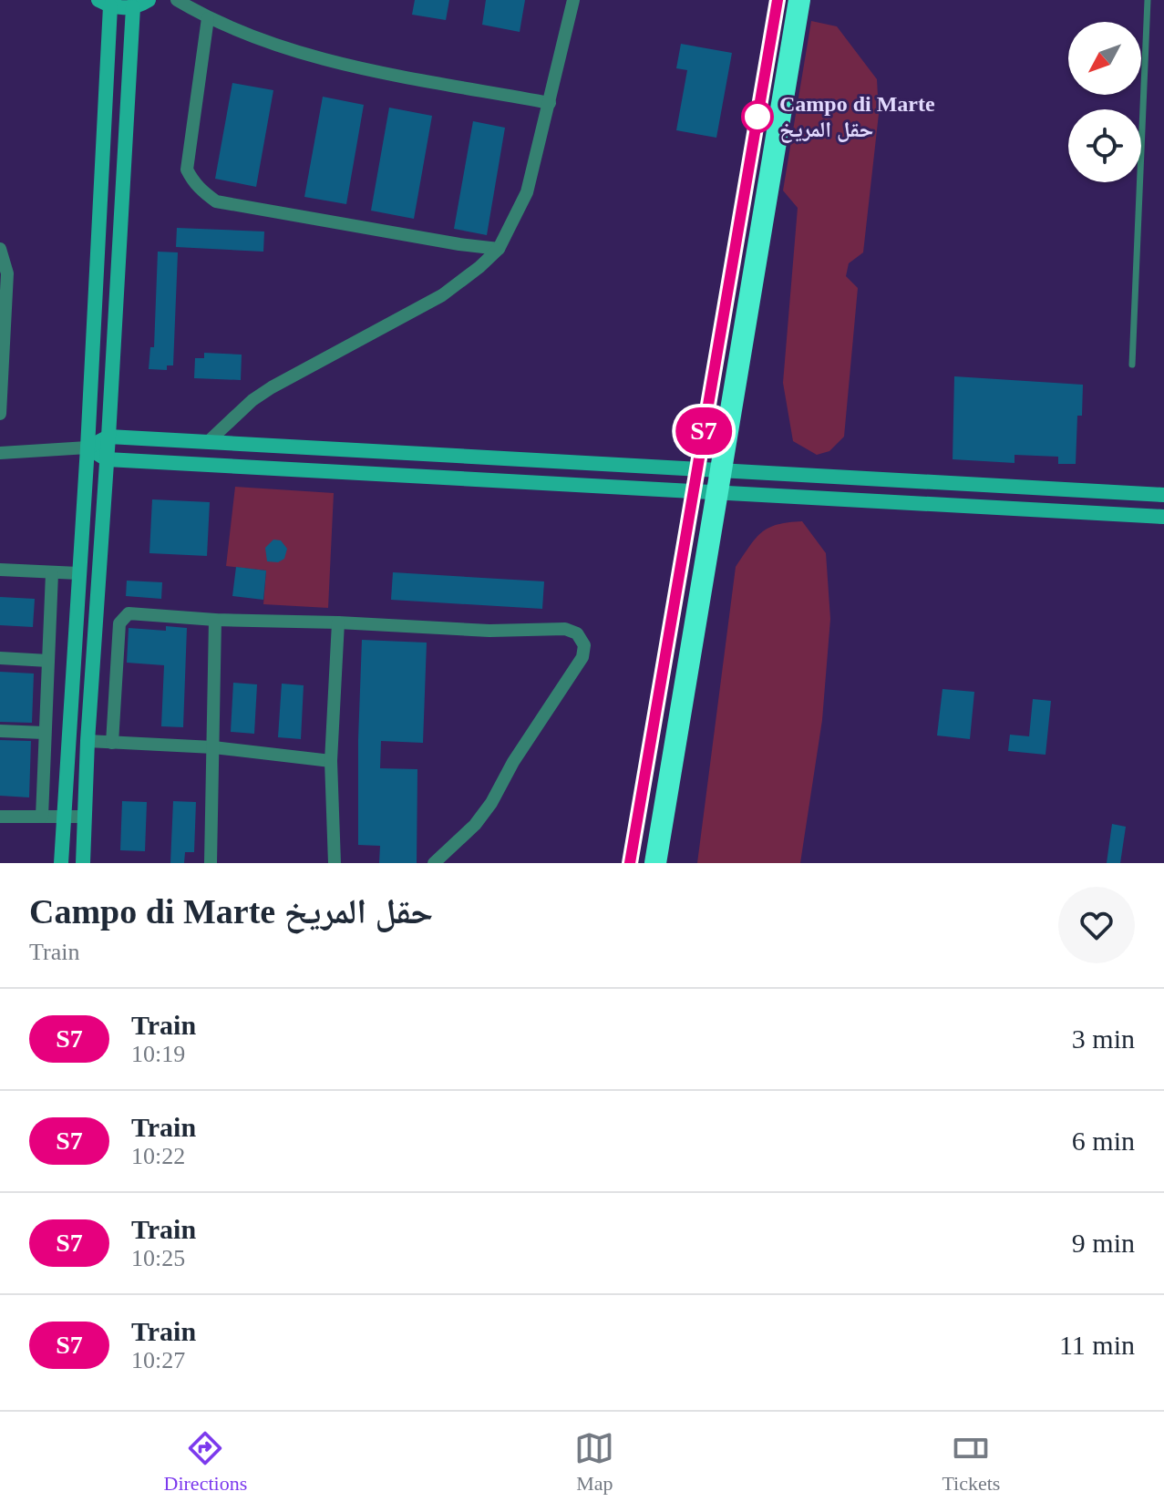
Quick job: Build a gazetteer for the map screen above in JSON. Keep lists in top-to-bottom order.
{
  "places": ["Campo di Marte حقل المريخ"],
  "north": "bottom left",
  "page": {
    "on_map": "S7",
    "heading": ["Campo di Marte حقل المريخ", "Train"],
    "list": [
      {
        "mark": "S7",
        "name": "Train",
        "note": "10:19",
        "value": "3 min"
      },
      {
        "mark": "S7",
        "name": "Train",
        "note": "10:22",
        "value": "6 min"
      },
      {
        "mark": "S7",
        "name": "Train",
        "note": "10:25",
        "value": "9 min"
      },
      {
        "mark": "S7",
        "name": "Train",
        "note": "10:27",
        "value": "11 min"
      }
    ],
    "tabs": ["Directions", "Map", "Tickets"]
  }
}
